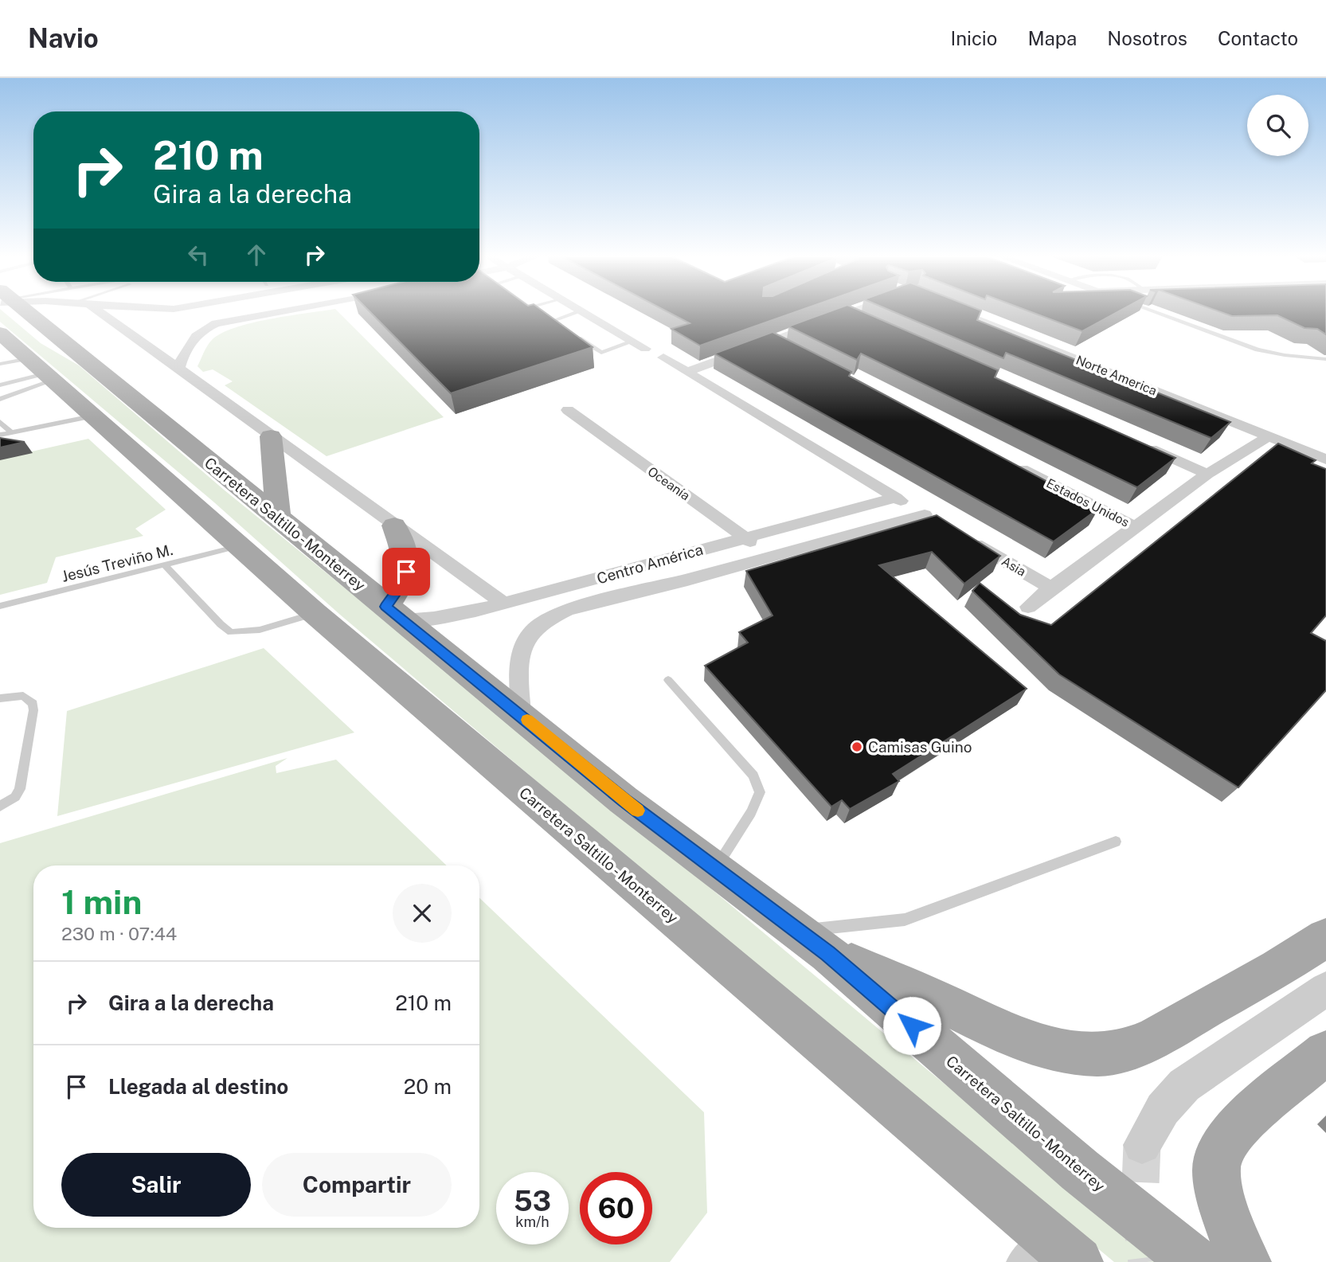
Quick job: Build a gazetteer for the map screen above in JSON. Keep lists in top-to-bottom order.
{
  "streets": {
    "main road": ["Carretera Saltillo - Monterrey"],
    "street": [
      "Norte America",
      "Oceanía",
      "Estados Unidos",
      "Centro América",
      "Asia"
    ],
    "lane": ["Jesús Treviño M."]
  },
  "crossings": [
    ["Oceanía", "Centro América"],
    ["Carretera Saltillo - Monterrey", "Jesús Treviño M."],
    ["Carretera Saltillo - Monterrey", "Centro América"]
  ],
  "places": ["Camisas Guino"],
  "page": {
    "header": "Navio",
    "nav": [
      "Inicio",
      "Mapa",
      "Nosotros",
      "Contacto"
    ],
    "turn": ["210 m", "Gira a la derecha"],
    "heading": ["1 min", "230 m · 07:44"],
    "list": [
      {
        "name": "Gira a la derecha",
        "value": "210 m"
      },
      {
        "name": "Llegada al destino",
        "value": "20 m"
      }
    ],
    "buttons": ["Salir", "Compartir"],
    "speed": "53 km/h",
    "limit": "60"
  }
}
